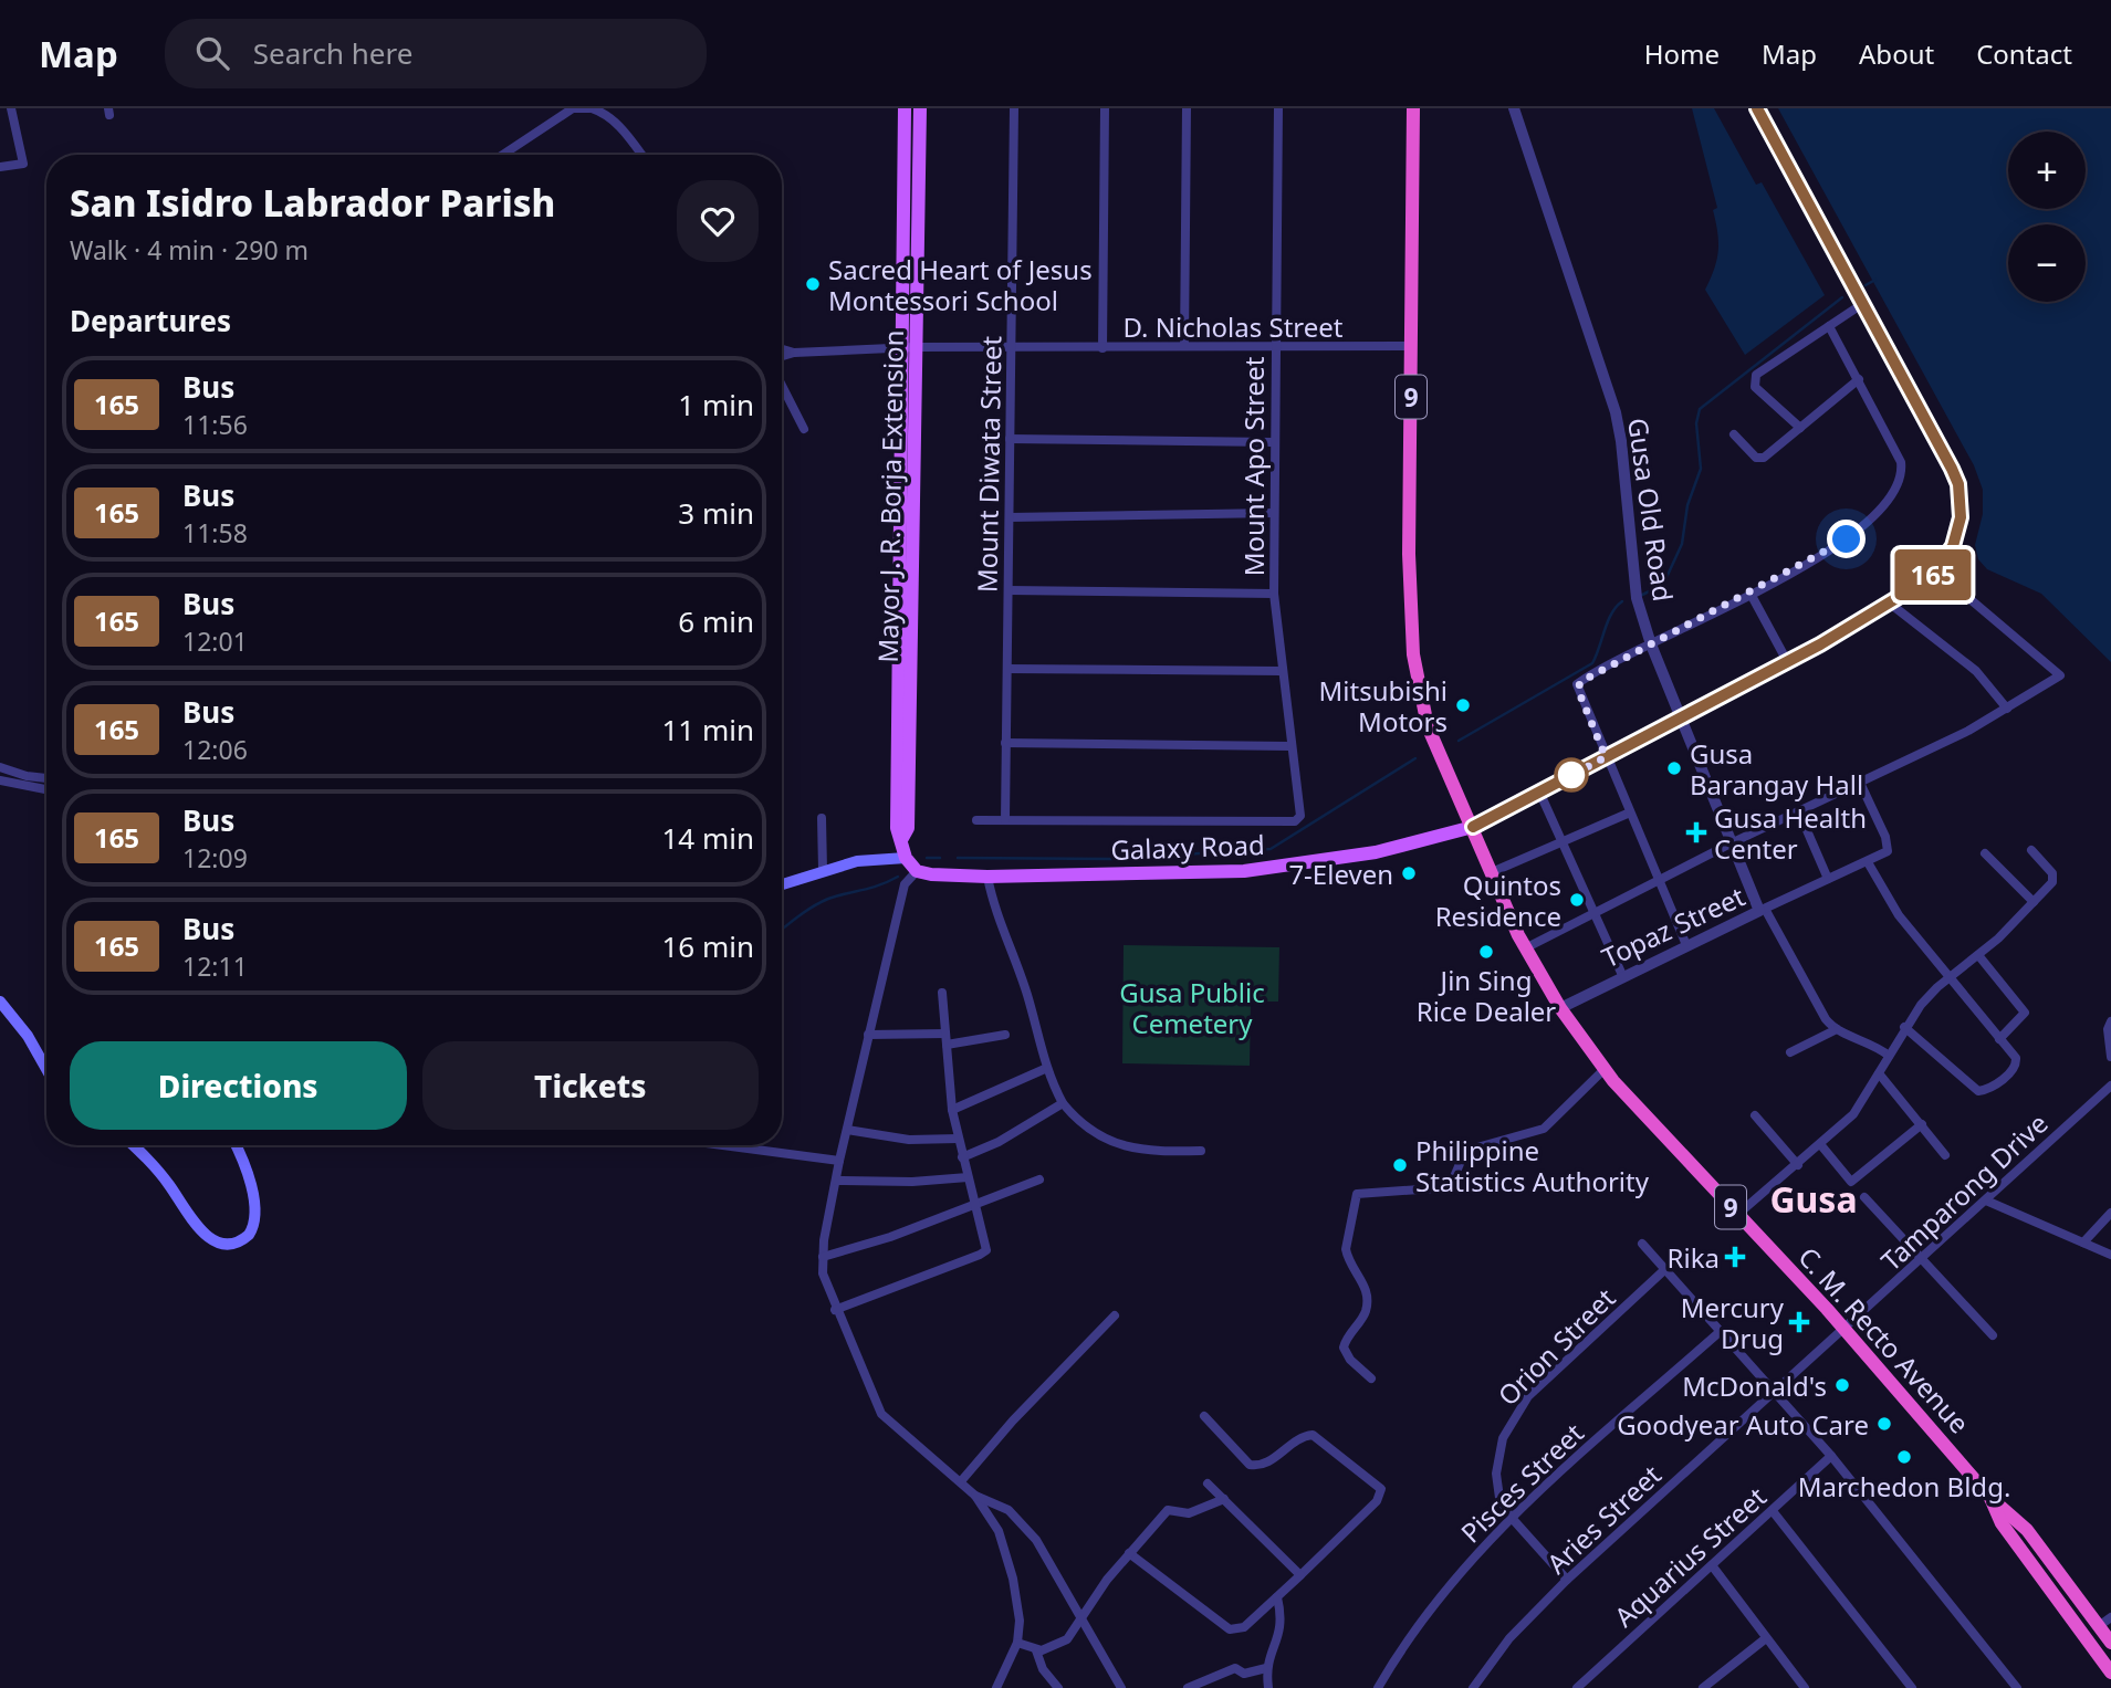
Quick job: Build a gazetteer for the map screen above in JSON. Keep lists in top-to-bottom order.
{
  "streets": {
    "highway": ["9", "C. M. Recto Avenue"],
    "main road": ["Mayor J. R. Borja Extension", "Galaxy Road"],
    "street": [
      "D. Nicholas Street",
      "Mount Diwata Street",
      "Mount Apo Street",
      "Gusa Old Road",
      "Topaz Street",
      "Tamparong Drive",
      "Orion Street",
      "Pisces Street",
      "Aries Street",
      "Aquarius Street"
    ]
  },
  "crossings": [
    ["D. Nicholas Street", "Mount Diwata Street"],
    ["D. Nicholas Street", "Mount Apo Street"],
    ["D. Nicholas Street", "Mayor J. R. Borja Extension"],
    ["D. Nicholas Street", "C. M. Recto Avenue"],
    ["Mount Diwata Street", "Mount Apo Street"],
    ["Gusa Old Road", "Galaxy Road"],
    ["Gusa Old Road", "Topaz Street"],
    ["Galaxy Road", "C. M. Recto Avenue"],
    ["Topaz Street", "C. M. Recto Avenue"],
    ["Tamparong Drive", "C. M. Recto Avenue"],
    ["Tamparong Drive", "Aries Street"],
    ["C. M. Recto Avenue", "Aries Street"],
    ["Orion Street", "Pisces Street"],
    ["Orion Street", "Aries Street"]
  ],
  "districts": ["Gusa"],
  "parks": ["Gusa Public Cemetery"],
  "places": {
    "other": [
      "Sacred Heart of Jesus Montessori School",
      "Mitsubishi Motors",
      "Gusa Barangay Hall",
      "7-Eleven",
      "Quintos Residence",
      "Jin Sing Rice Dealer",
      "Philippine Statistics Authority",
      "McDonald's",
      "Goodyear Auto Care",
      "Marchedon Bldg."
    ],
    "health": ["Gusa Health Center", "Rika", "Mercury Drug"]
  },
  "lines": ["bus line 165"],
  "page": {
    "header": "Map",
    "search": "Search here",
    "nav": [
      "Home",
      "Map",
      "About",
      "Contact"
    ],
    "on_map": "165",
    "map_buttons": ["+", "−"],
    "heading": [
      ["San Isidro Labrador Parish", "Walk · 4 min · 290 m"],
      "Departures"
    ],
    "list": [
      {
        "mark": "165",
        "name": "Bus",
        "note": "11:56",
        "value": "1 min"
      },
      {
        "mark": "165",
        "name": "Bus",
        "note": "11:58",
        "value": "3 min"
      },
      {
        "mark": "165",
        "name": "Bus",
        "note": "12:01",
        "value": "6 min"
      },
      {
        "mark": "165",
        "name": "Bus",
        "note": "12:06",
        "value": "11 min"
      },
      {
        "mark": "165",
        "name": "Bus",
        "note": "12:09",
        "value": "14 min"
      },
      {
        "mark": "165",
        "name": "Bus",
        "note": "12:11",
        "value": "16 min"
      }
    ],
    "buttons": ["Directions", "Tickets"]
  }
}
